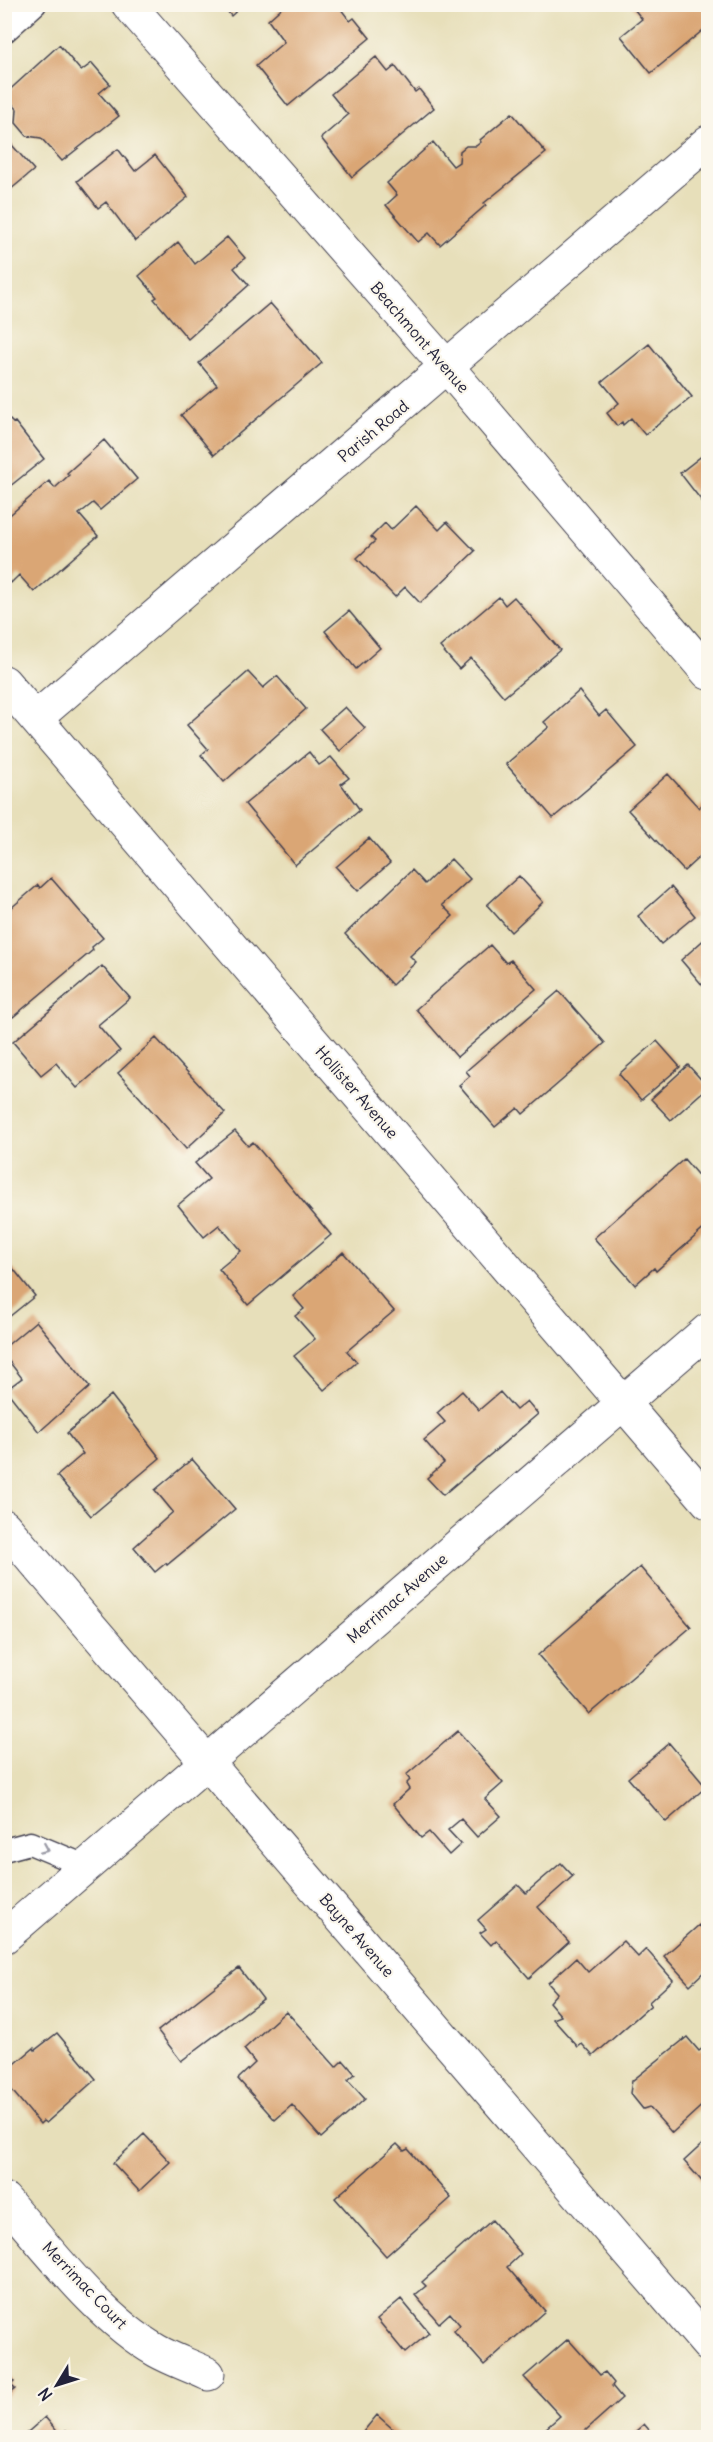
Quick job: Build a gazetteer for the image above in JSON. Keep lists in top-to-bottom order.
{
  "streets": {
    "street": [
      "Beachmont Avenue",
      "Parish Road",
      "Hollister Avenue",
      "Merrimac Avenue",
      "Bayne Avenue",
      "Merrimac Court"
    ]
  },
  "crossings": [
    ["Beachmont Avenue", "Parish Road"],
    ["Parish Road", "Hollister Avenue"],
    ["Hollister Avenue", "Merrimac Avenue"],
    ["Merrimac Avenue", "Bayne Avenue"]
  ],
  "north": "bottom left"
}
